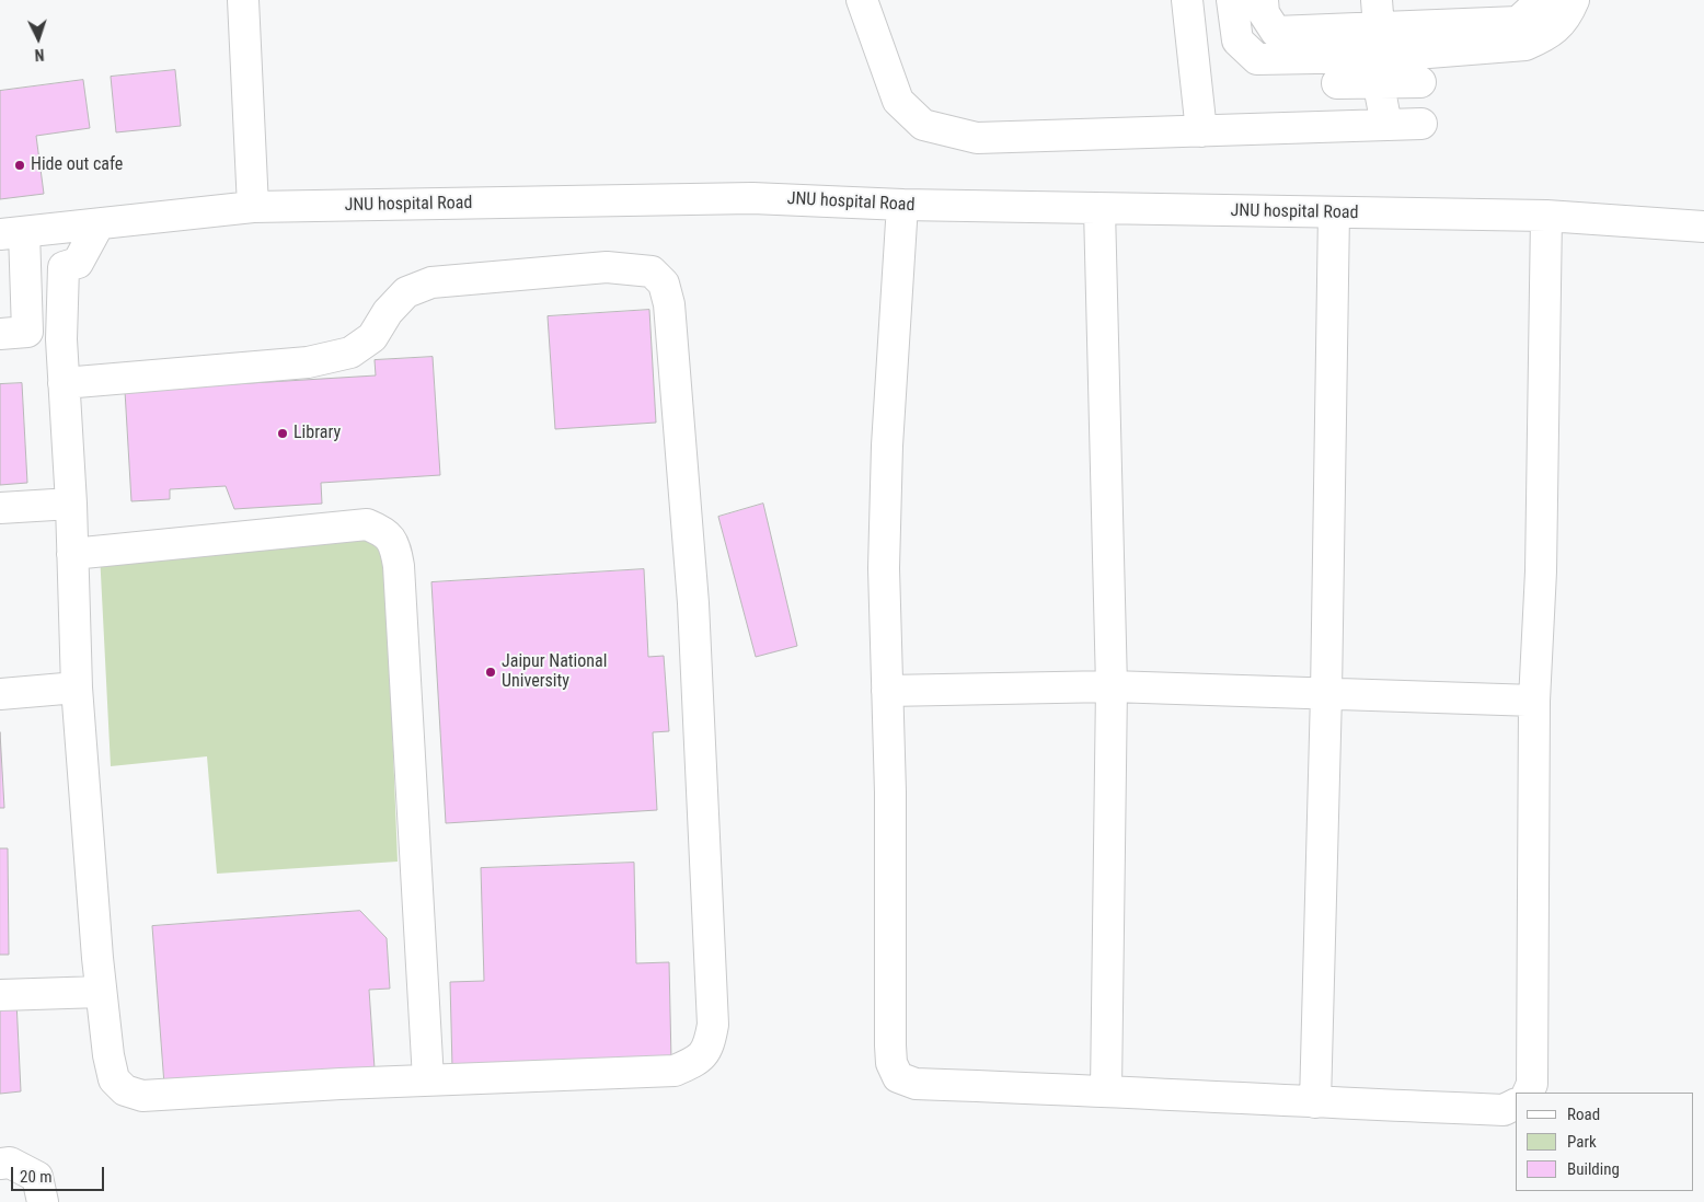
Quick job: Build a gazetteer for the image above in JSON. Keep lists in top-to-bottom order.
{
  "streets": {
    "street": ["JNU hospital Road"]
  },
  "places": ["Hide out cafe", "Library", "Jaipur National University"],
  "legend": ["Road", "Park", "Building"],
  "scale_bar": "20 m",
  "north": "bottom"
}
